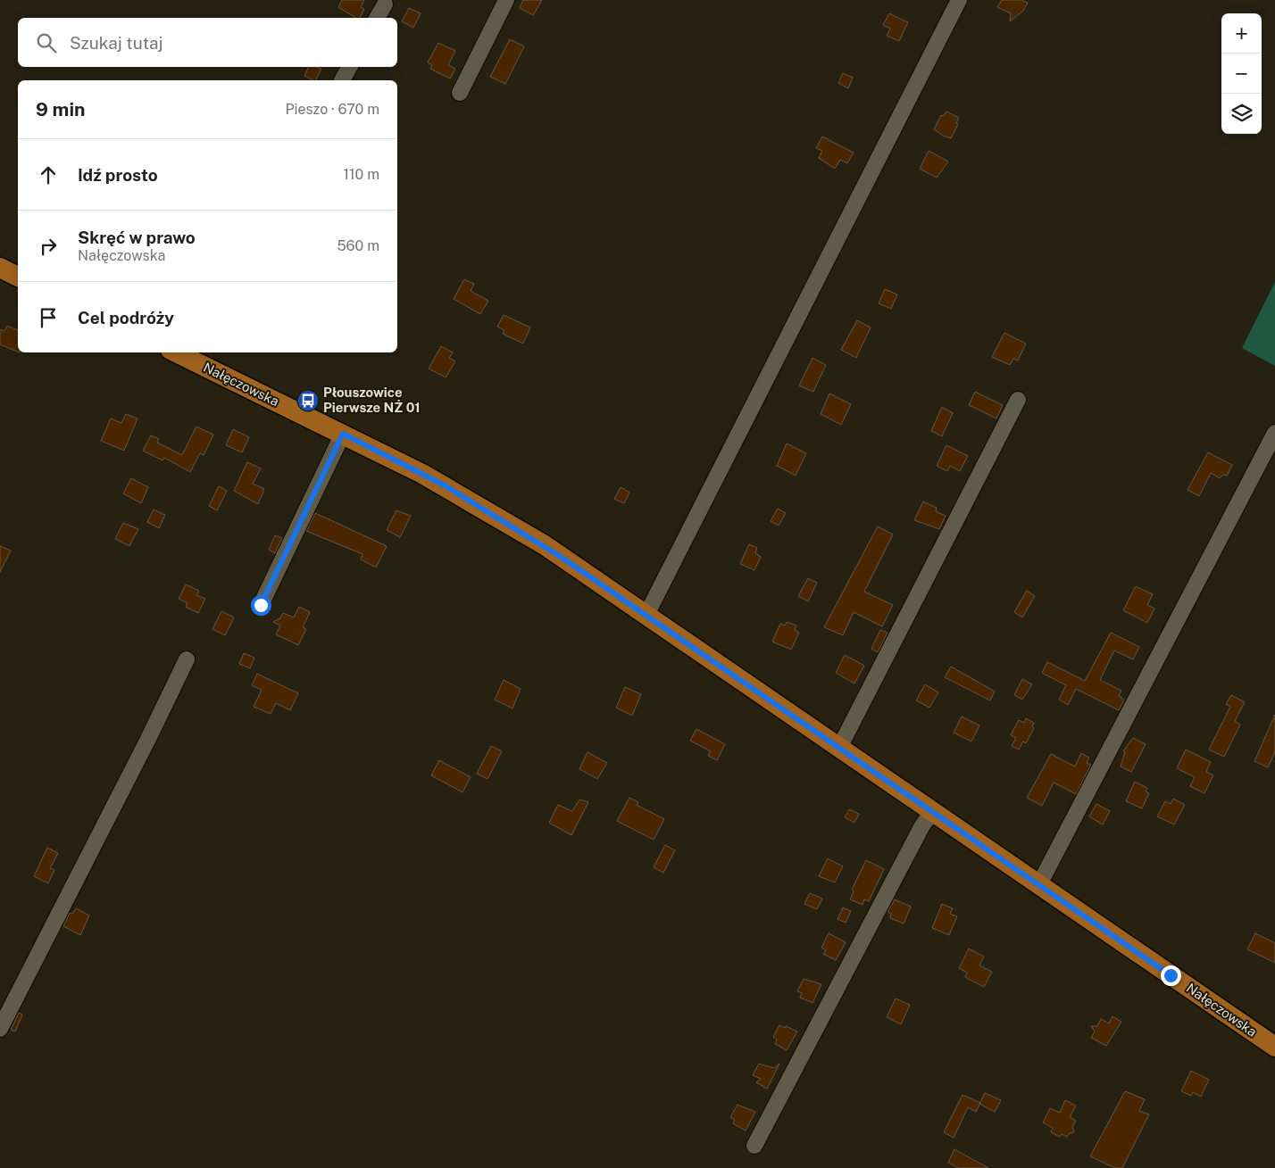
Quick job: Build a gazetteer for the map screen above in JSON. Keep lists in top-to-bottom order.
{
  "streets": {
    "main road": ["Nałęczowska"]
  },
  "places": {
    "bus stop": ["Płouszowice Pierwsze NŻ 01"]
  },
  "page": {
    "map_buttons": ["+", "−"],
    "search": "Szukaj tutaj",
    "heading": ["9 min", "Pieszo · 670 m"],
    "list": [
      ["Idź prosto", "110 m"],
      ["Skręć w prawo", "Nałęczowska", "560 m"],
      "Cel podróży"
    ]
  }
}
